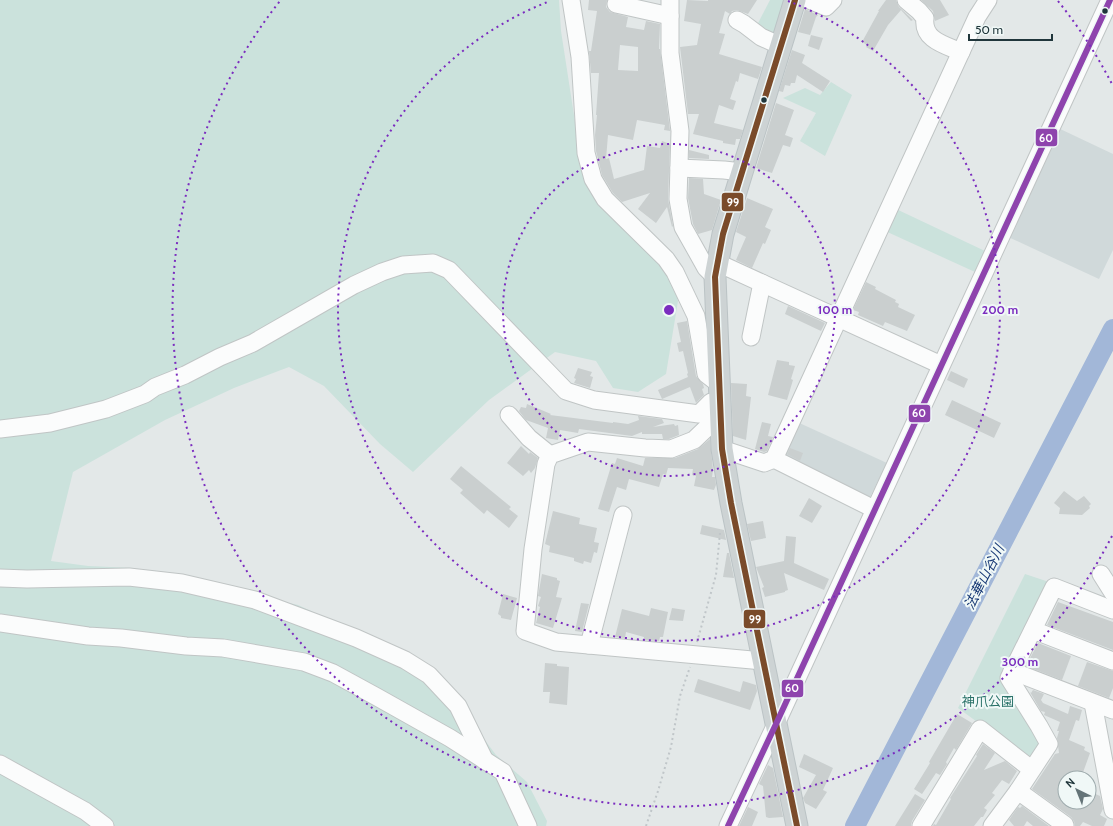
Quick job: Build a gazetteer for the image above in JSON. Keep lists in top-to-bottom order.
{
  "water": ["法華山谷川"],
  "parks": ["神爪公園"],
  "lines": ["transit line 99", "transit line 60"],
  "scale_bar": "50 m",
  "north": "top left",
  "rings": ["100 m", "200 m", "300 m"]
}
